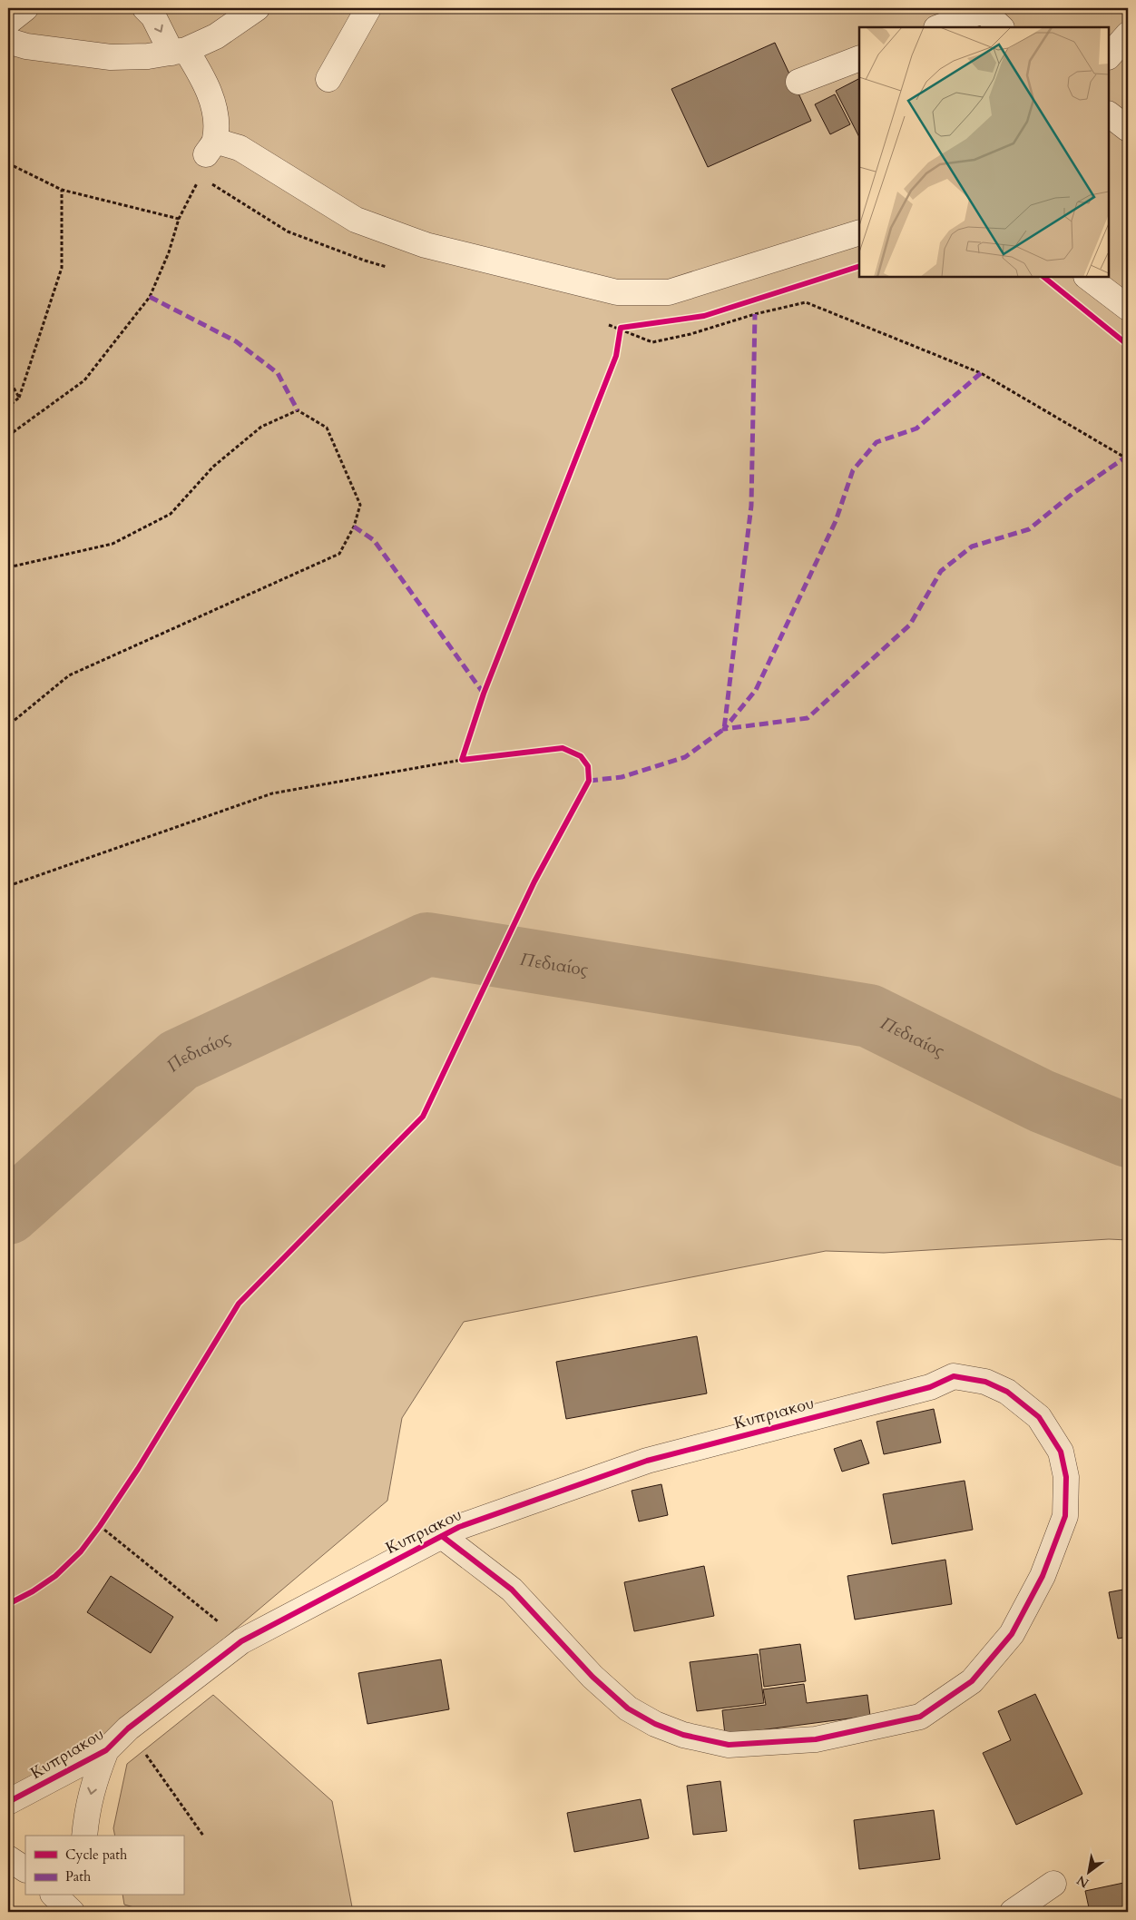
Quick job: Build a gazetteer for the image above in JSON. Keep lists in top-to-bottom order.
{
  "streets": {
    "street": ["Κυπριακου"]
  },
  "water": ["Πεδιαίος"],
  "legend": ["Cycle path", "Path"],
  "north": "bottom left"
}
